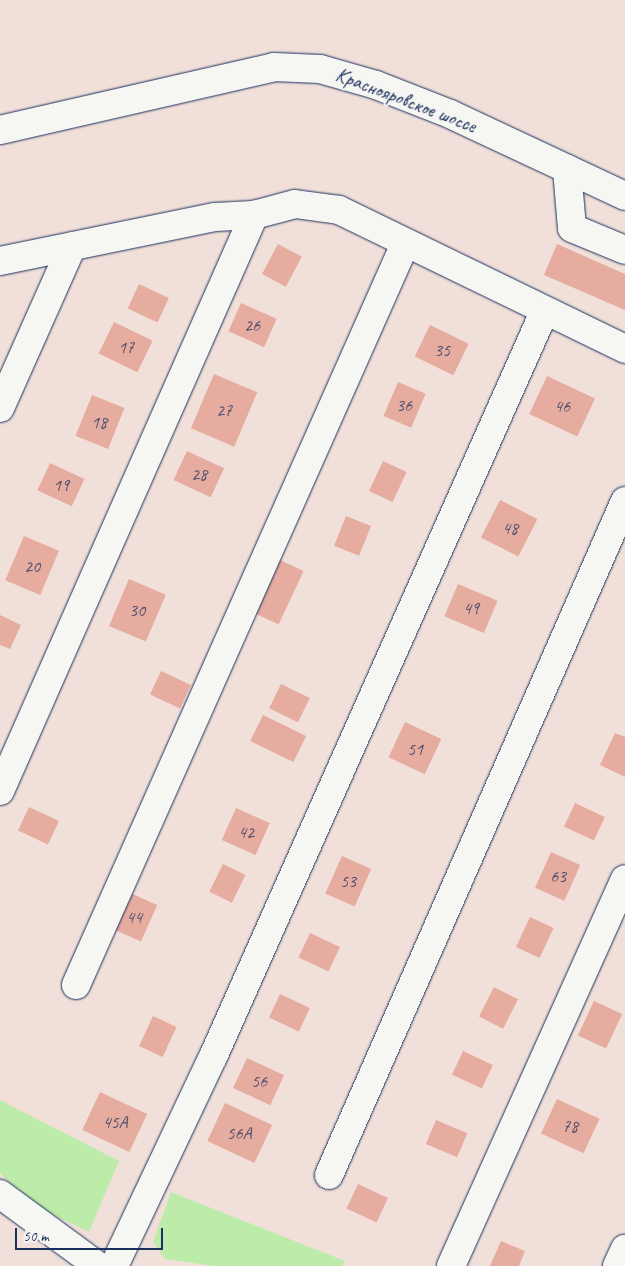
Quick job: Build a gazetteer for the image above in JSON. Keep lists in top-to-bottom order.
{
  "streets": {
    "street": ["Краснояровское шоссе"]
  },
  "house_numbers": [
    "26",
    "17",
    "35",
    "36",
    "46",
    "27",
    "18",
    "28",
    "19",
    "48",
    "20",
    "49",
    "30",
    "51",
    "42",
    "63",
    "53",
    "44",
    "56",
    "45А",
    "78",
    "56А"
  ],
  "scale_bar": "50 m"
}
